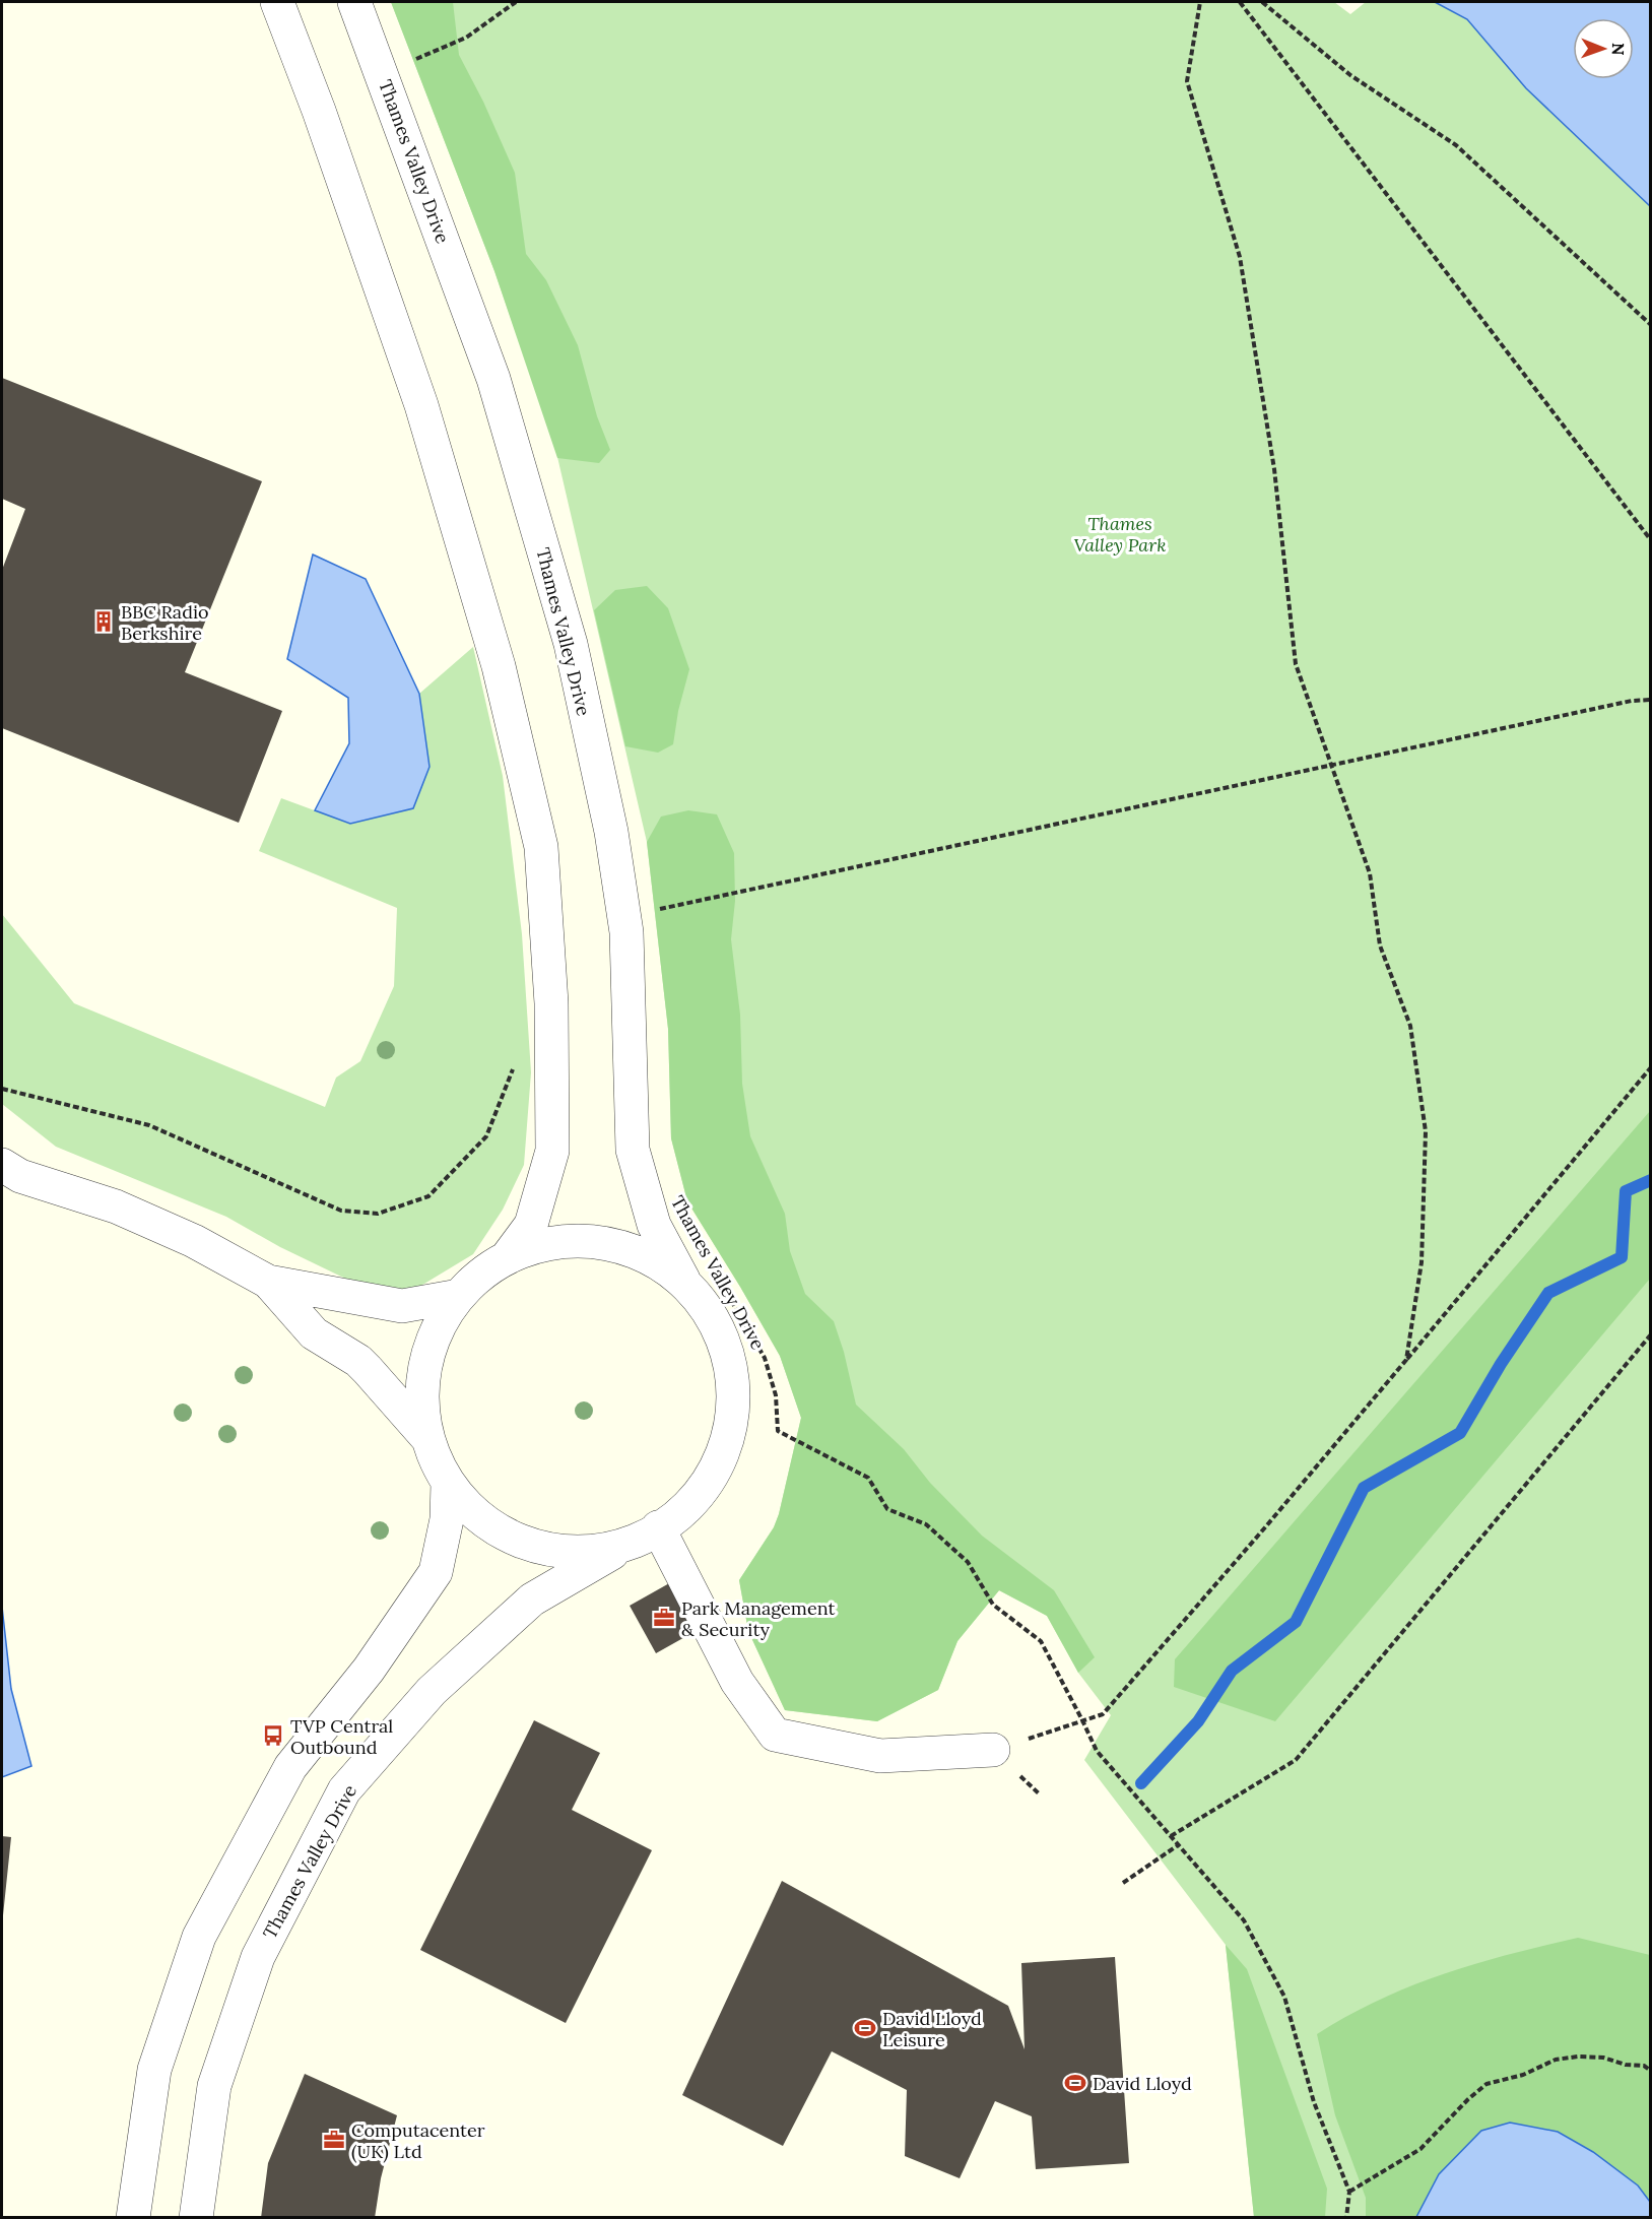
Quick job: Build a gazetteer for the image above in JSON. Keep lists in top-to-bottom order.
{
  "streets": {
    "street": ["Thames Valley Drive"]
  },
  "parks": ["Thames Valley Park"],
  "places": {
    "building": ["BBC Radio Berkshire"],
    "office": ["Park Management & Security", "Computacenter (UK) Ltd"],
    "bus stop": ["TVP Central Outbound"],
    "sports": ["David Lloyd Leisure", "David Lloyd"]
  },
  "north": "right"
}
